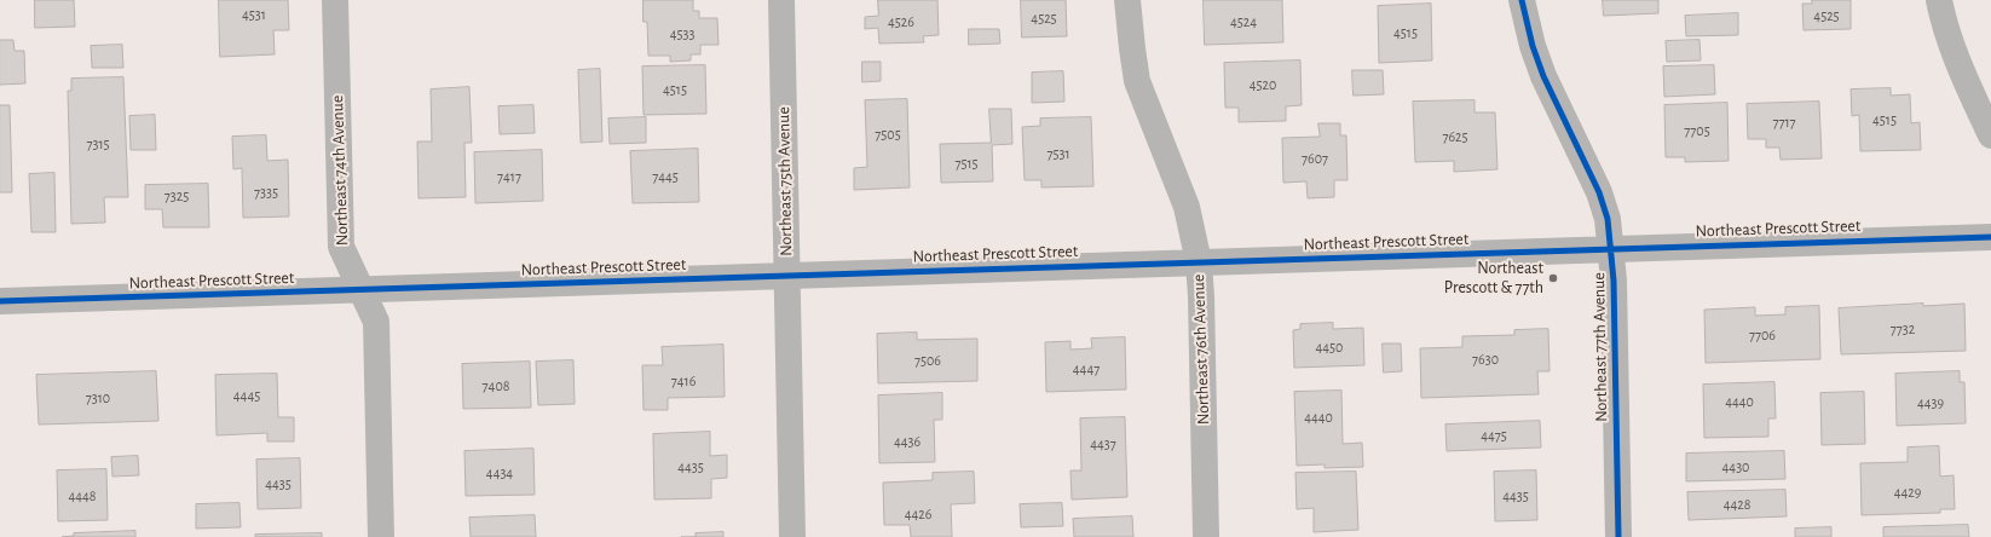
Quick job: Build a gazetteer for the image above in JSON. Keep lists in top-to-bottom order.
{
  "streets": {
    "street": [
      "Northeast 74th Avenue",
      "Northeast 75th Avenue",
      "Northeast Prescott Street",
      "Northeast 77th Avenue",
      "Northeast 76th Avenue"
    ]
  },
  "crossings": [
    ["Northeast 74th Avenue", "Northeast Prescott Street"],
    ["Northeast 75th Avenue", "Northeast Prescott Street"],
    ["Northeast Prescott Street", "Northeast 77th Avenue"],
    ["Northeast Prescott Street", "Northeast 76th Avenue"]
  ],
  "places": ["Northeast Prescott & 77th"],
  "house_numbers": [
    "4531",
    "4525",
    "4525",
    "4526",
    "4524",
    "4515",
    "4533",
    "4520",
    "4515",
    "4515",
    "7717",
    "7705",
    "7505",
    "7625",
    "7315",
    "7531",
    "7607",
    "7515",
    "7417",
    "7445",
    "7335",
    "7325",
    "7732",
    "7706",
    "4450",
    "7630",
    "7506",
    "4447",
    "7416",
    "7408",
    "4445",
    "7310",
    "4440",
    "4439",
    "4440",
    "4475",
    "4436",
    "4437",
    "4435",
    "4430",
    "4434",
    "4435",
    "4429",
    "4448",
    "4435",
    "4428",
    "4426"
  ]
}
